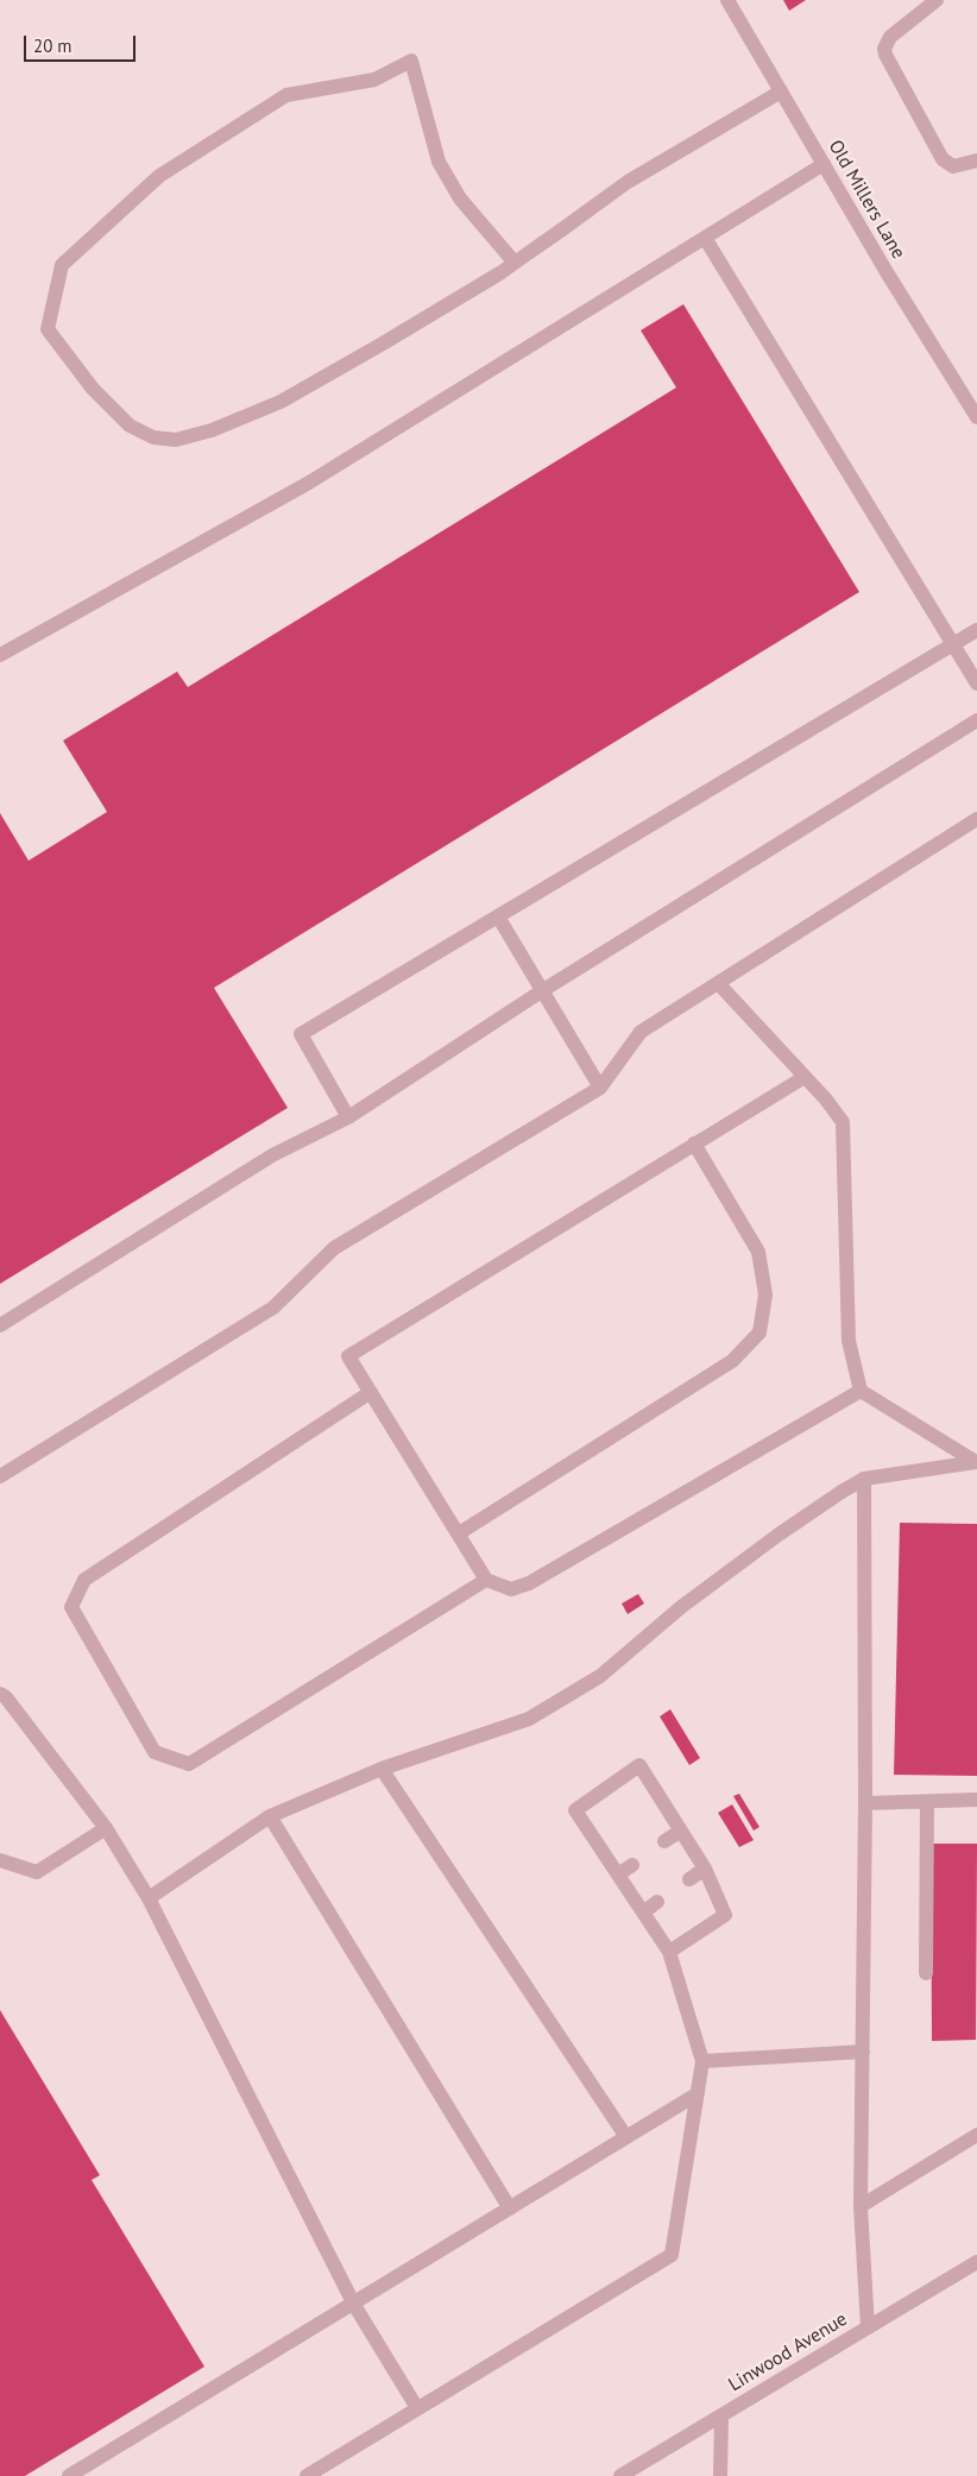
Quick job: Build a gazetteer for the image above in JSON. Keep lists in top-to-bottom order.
{
  "streets": {
    "street": ["Old Millers Lane", "Linwood Avenue"]
  },
  "scale_bar": "20 m"
}
